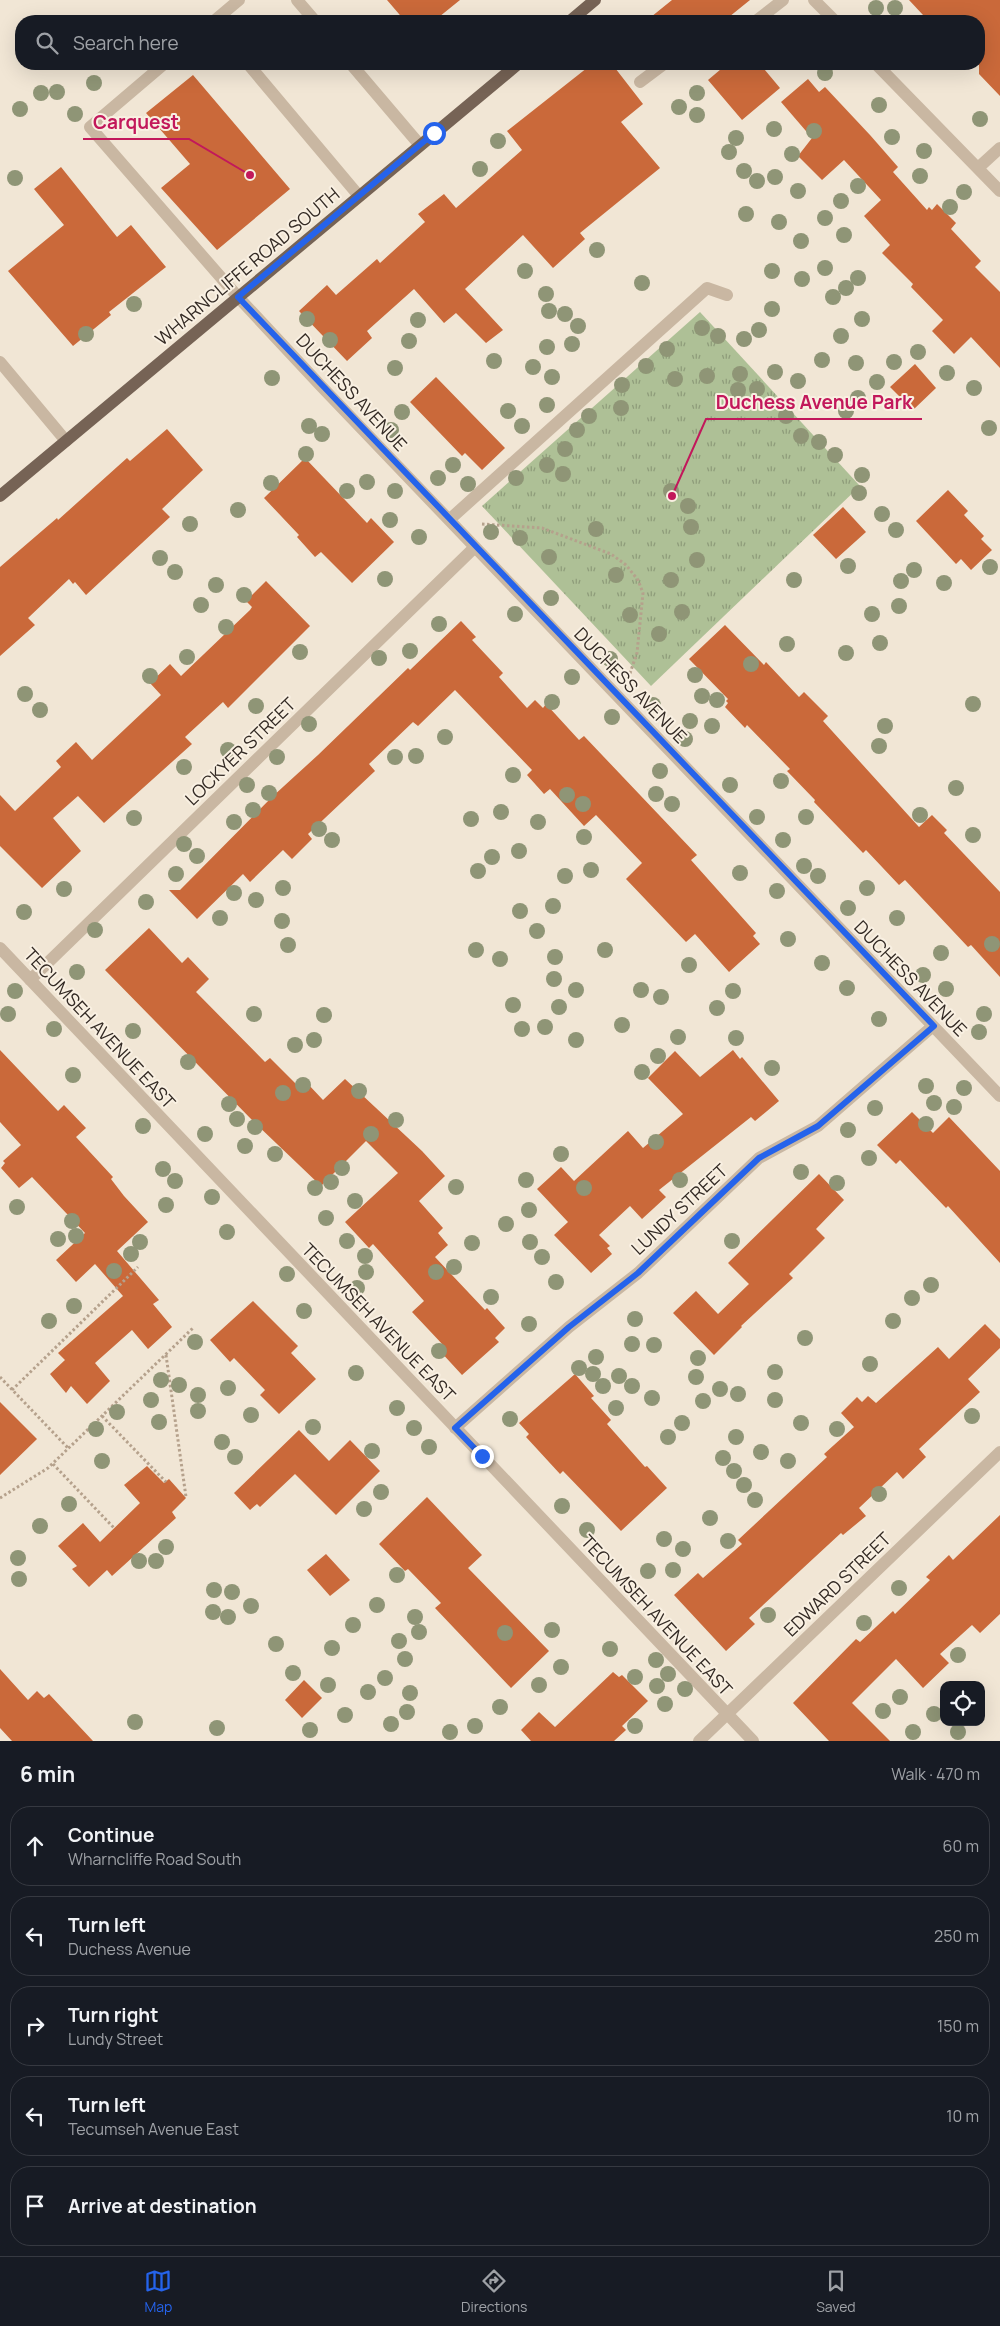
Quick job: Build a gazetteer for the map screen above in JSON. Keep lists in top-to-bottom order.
{
  "streets": {
    "main road": ["WHARNCLIFFE ROAD SOUTH"],
    "street": [
      "DUCHESS AVENUE",
      "LOCKYER STREET",
      "TECUMSEH AVENUE EAST",
      "LUNDY STREET",
      "EDWARD STREET"
    ]
  },
  "crossings": [
    ["WHARNCLIFFE ROAD SOUTH", "DUCHESS AVENUE"],
    ["DUCHESS AVENUE", "LOCKYER STREET"],
    ["DUCHESS AVENUE", "LUNDY STREET"],
    ["LOCKYER STREET", "TECUMSEH AVENUE EAST"],
    ["TECUMSEH AVENUE EAST", "LUNDY STREET"],
    ["TECUMSEH AVENUE EAST", "EDWARD STREET"]
  ],
  "places": ["Carquest", "Duchess Avenue Park"],
  "page": {
    "search": "Search here",
    "heading": ["6 min", "Walk · 470 m"],
    "list": [
      ["Continue", "Wharncliffe Road South", "60 m"],
      ["Turn left", "Duchess Avenue", "250 m"],
      ["Turn right", "Lundy Street", "150 m"],
      ["Turn left", "Tecumseh Avenue East", "10 m"],
      "Arrive at destination"
    ],
    "nav": ["Map", "Directions", "Saved"]
  }
}
